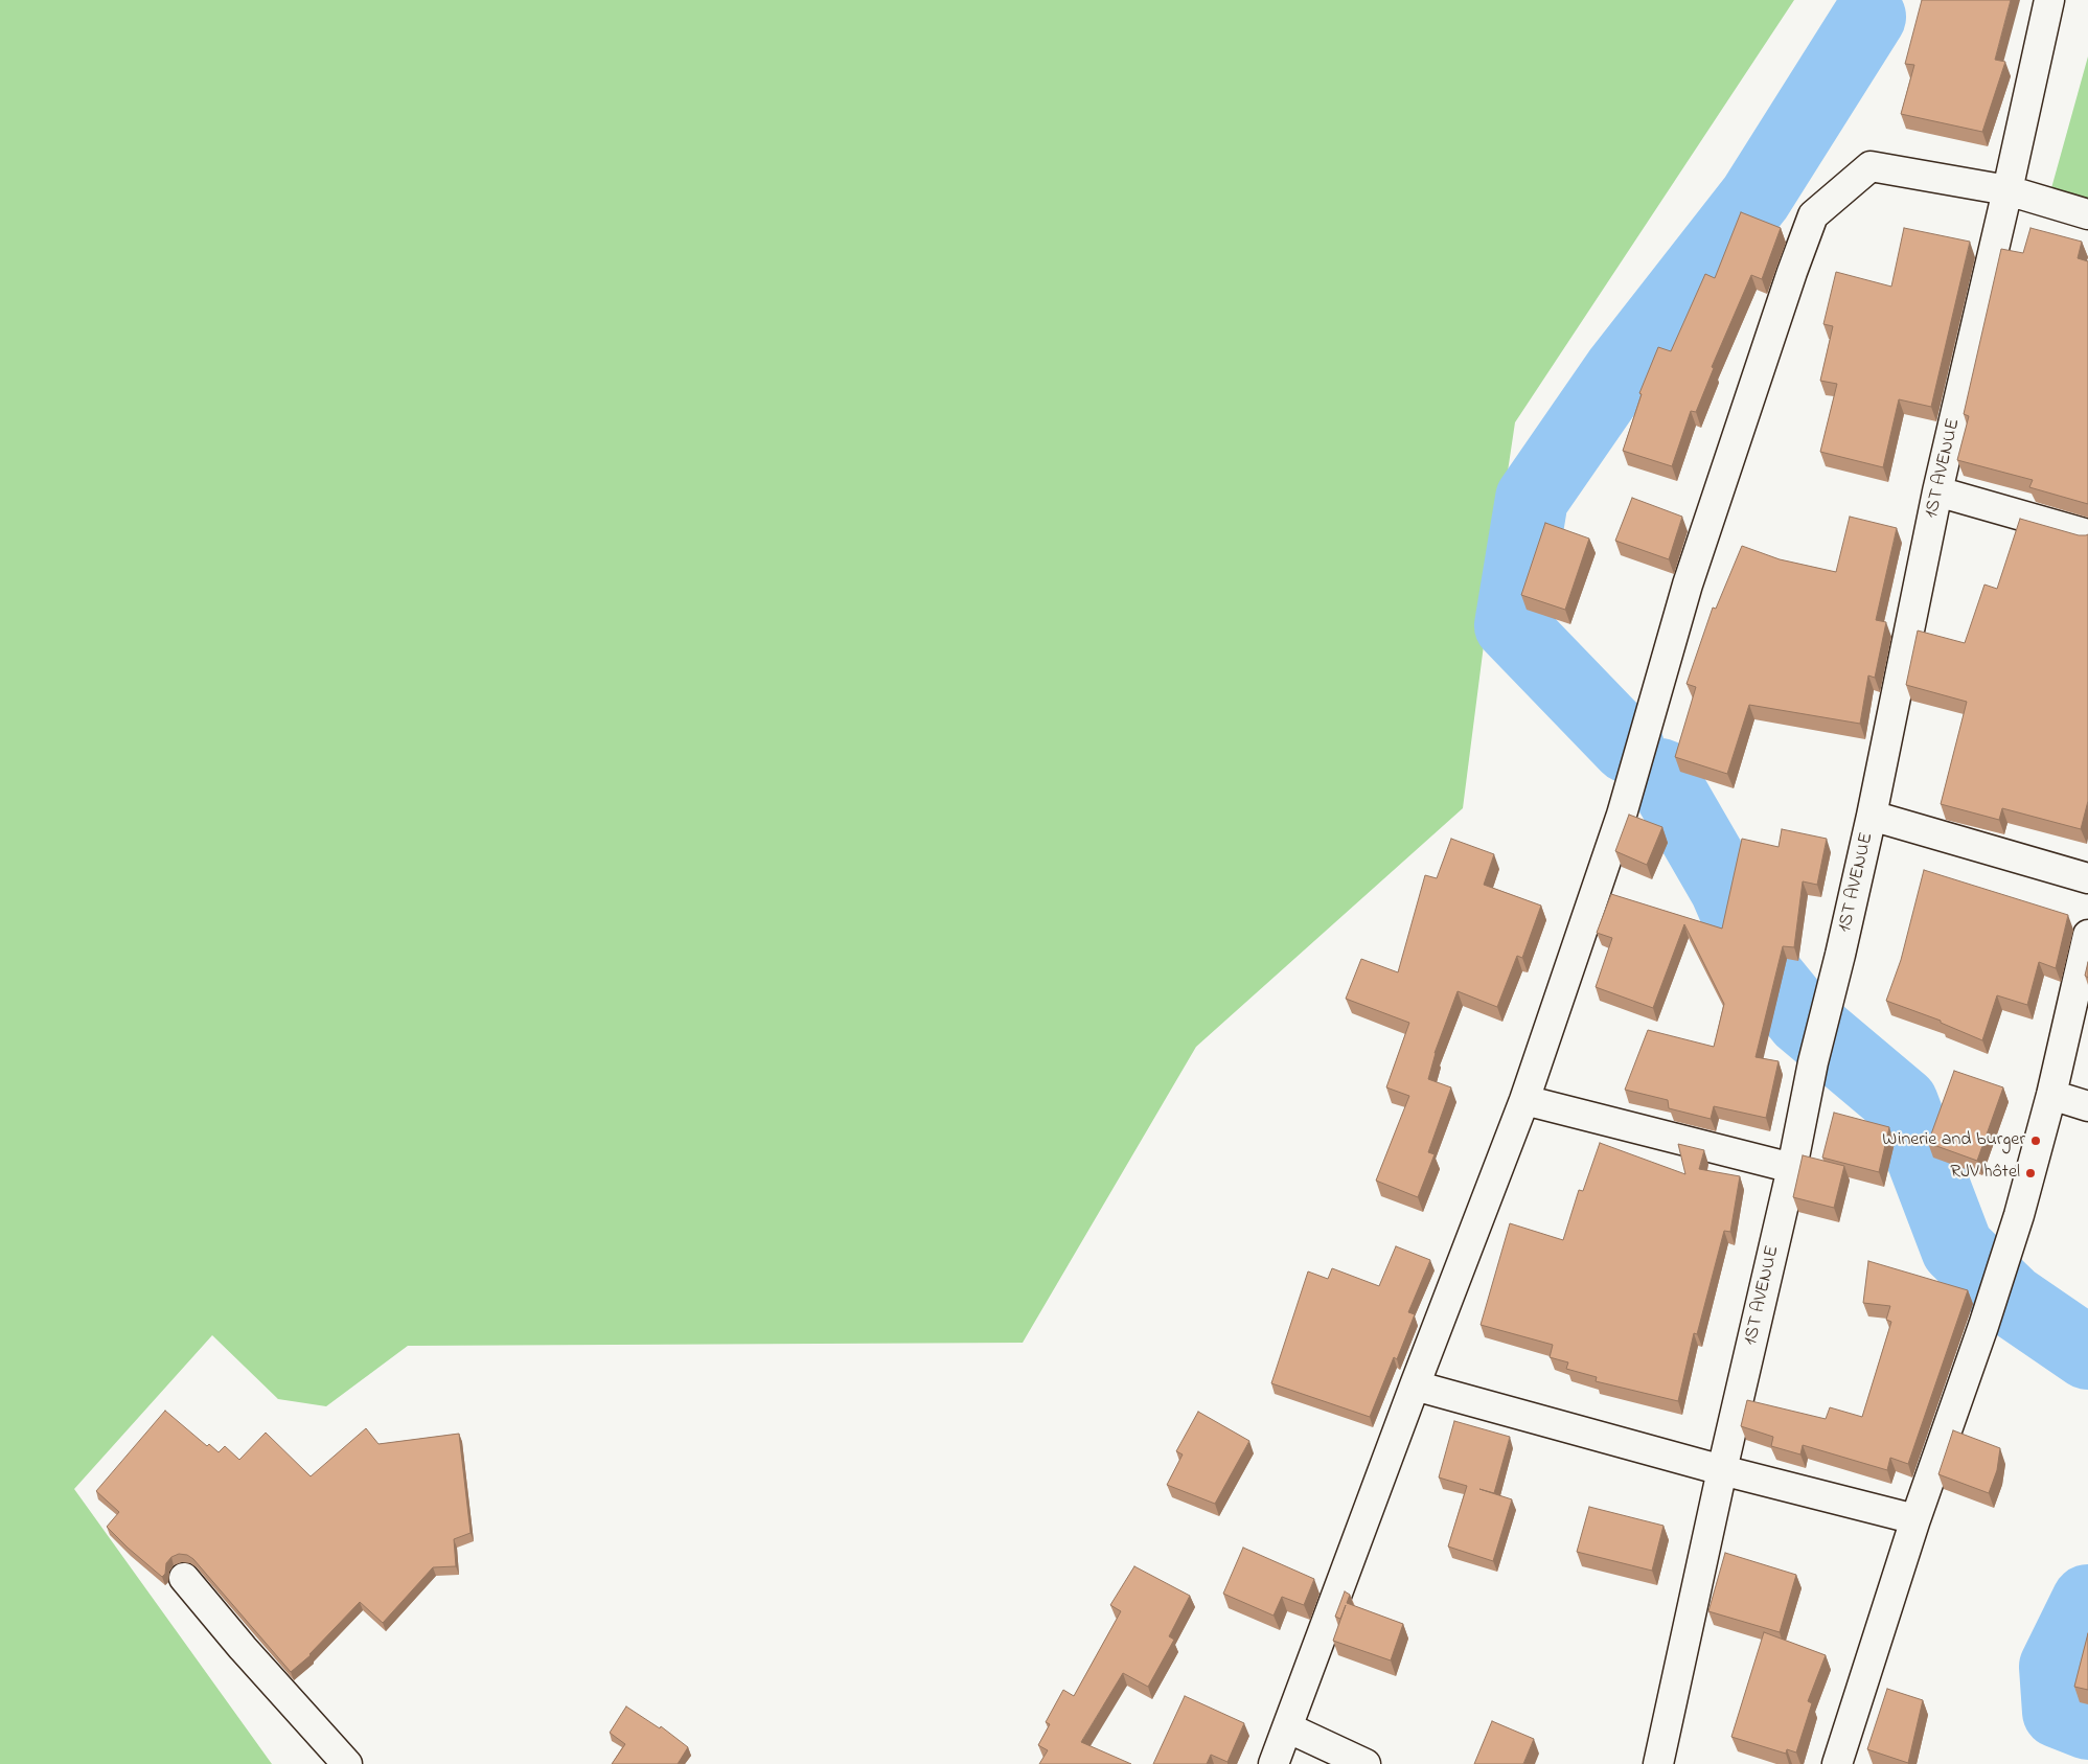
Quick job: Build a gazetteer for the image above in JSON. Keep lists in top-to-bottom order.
{
  "streets": {
    "street": ["1ST AVENUE"]
  },
  "places": ["Winerie and burger", "RJV hôtel"]
}
